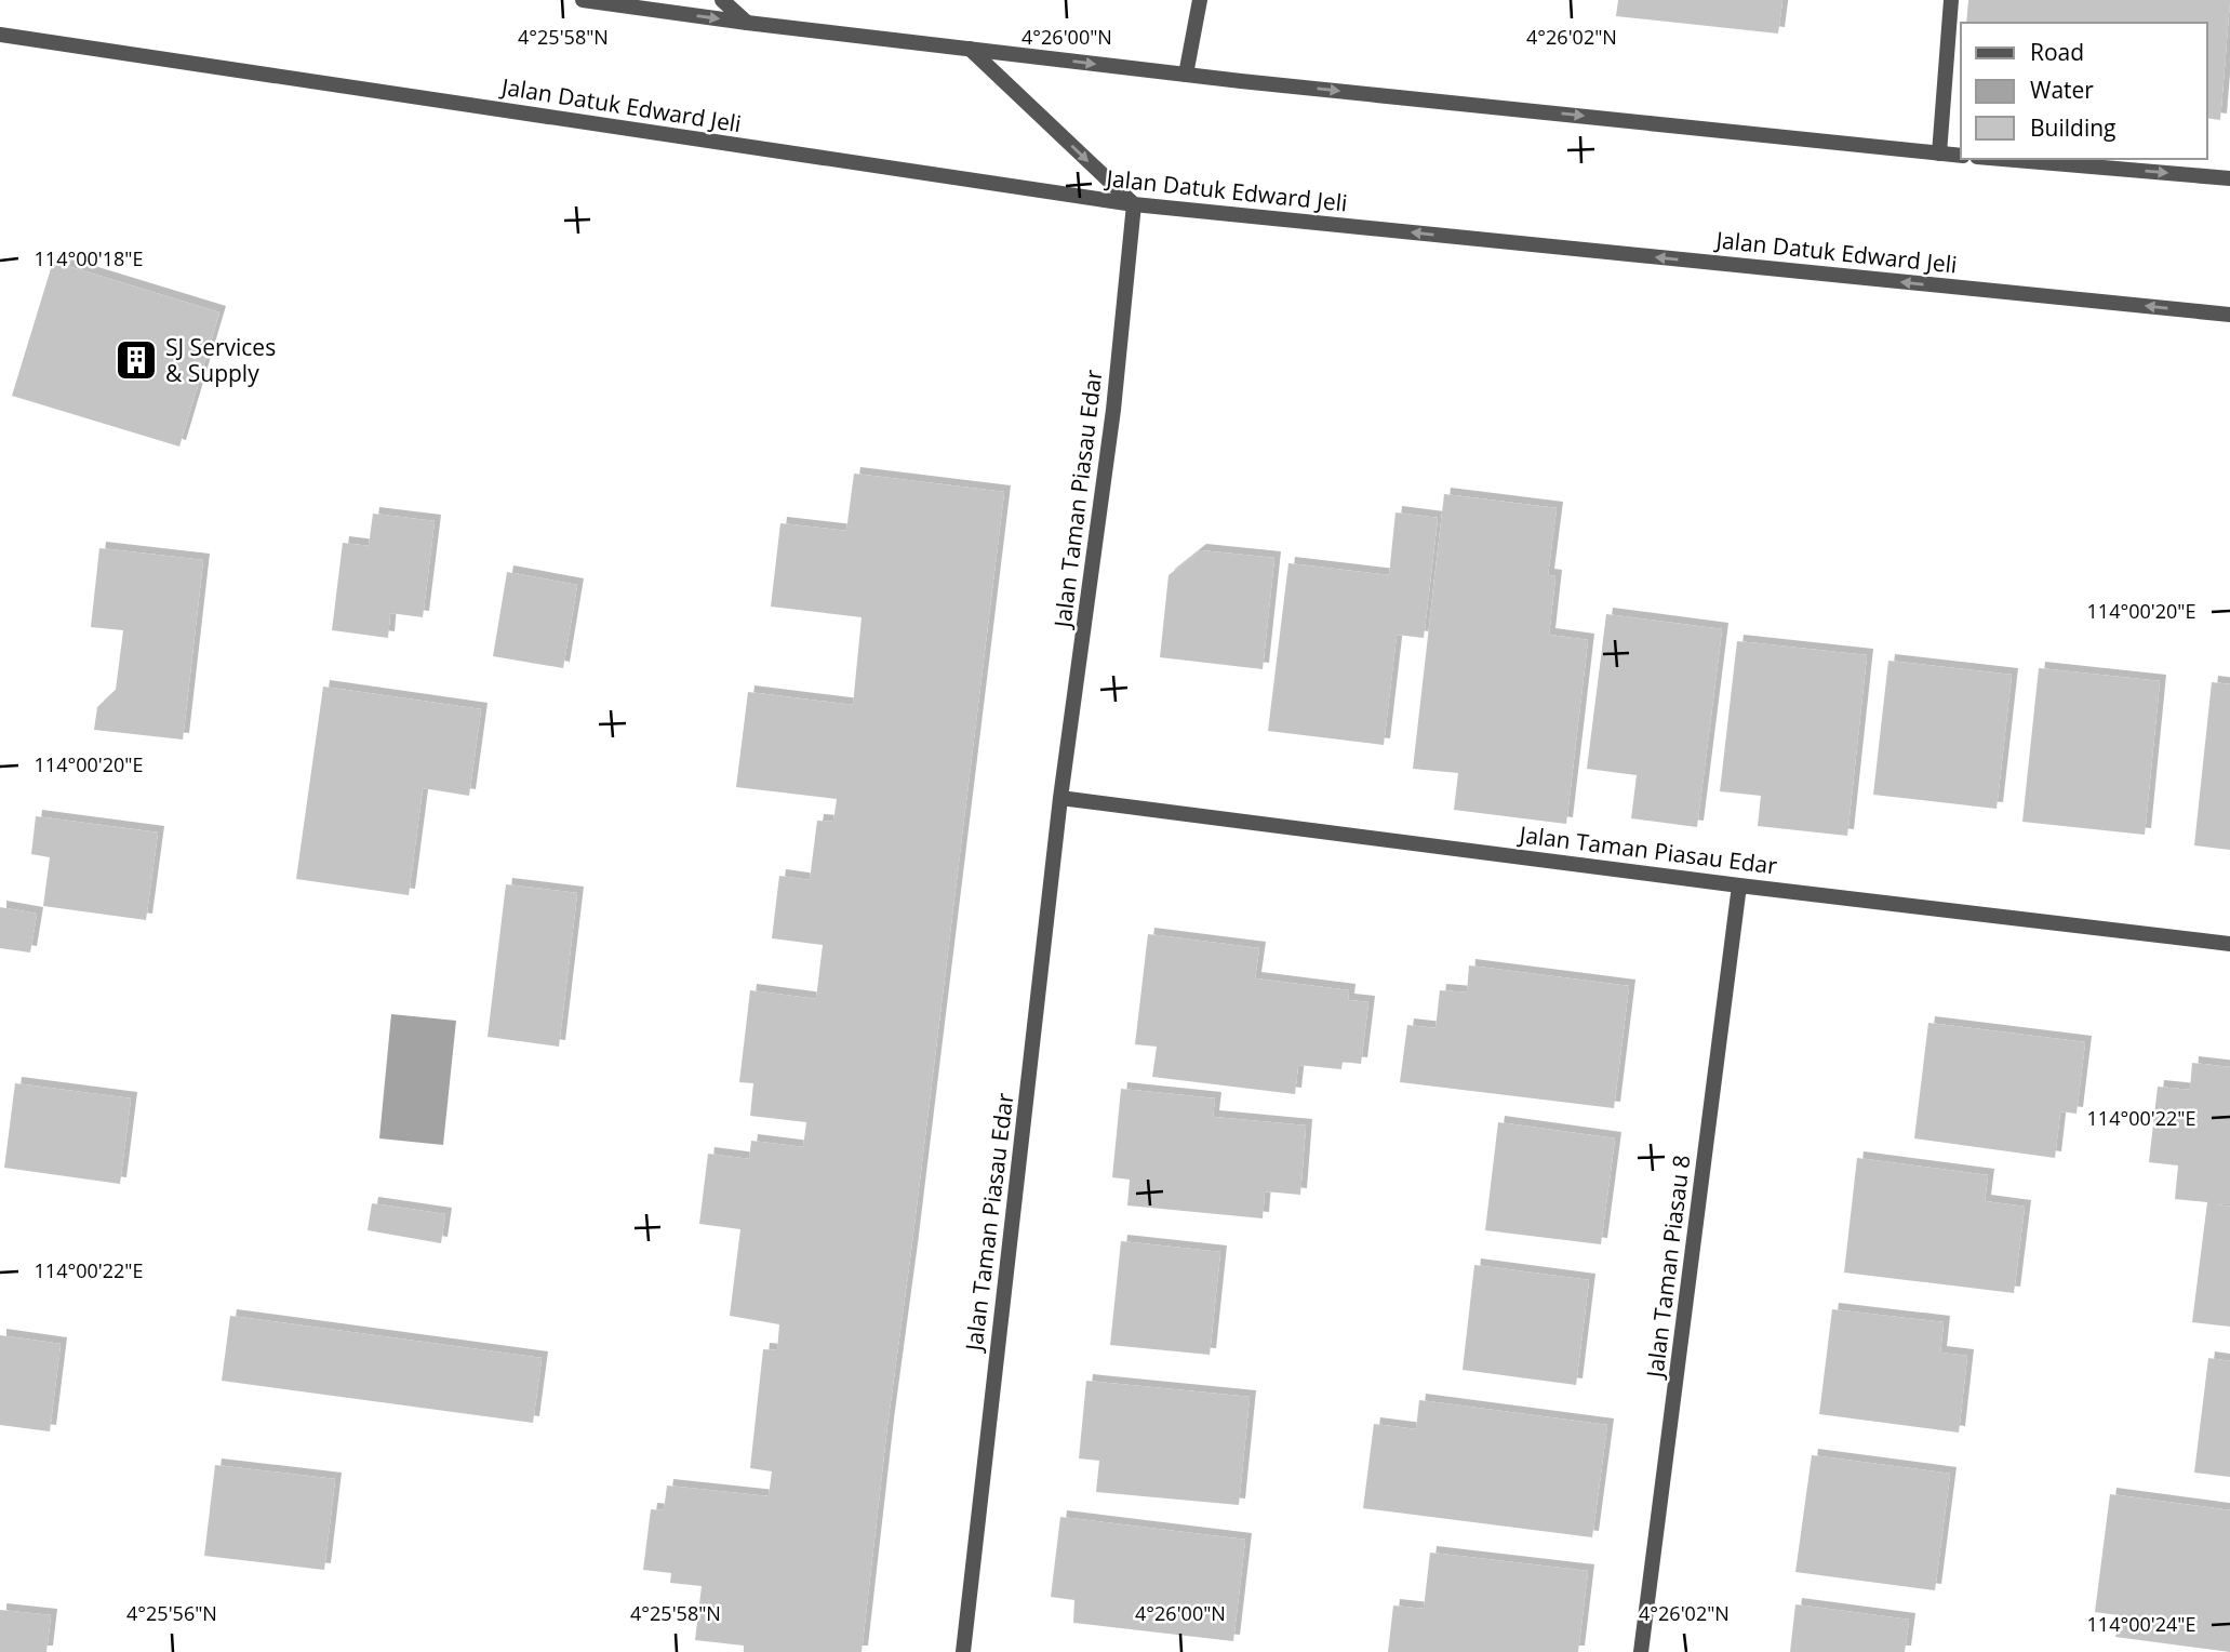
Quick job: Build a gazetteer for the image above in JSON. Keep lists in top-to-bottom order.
{
  "streets": {
    "street": ["Jalan Datuk Edward Jeli", "Jalan Taman Piasau Edar", "Jalan Taman Piasau 8"]
  },
  "crossings": [
    ["Jalan Datuk Edward Jeli", "Jalan Taman Piasau Edar"],
    ["Jalan Taman Piasau Edar", "Jalan Taman Piasau 8"]
  ],
  "places": {
    "building": ["SJ Services & Supply"]
  },
  "legend": ["Road", "Water", "Building"],
  "coordinates": [
    "4°25'58\"N",
    "4°26'00\"N",
    "4°26'02\"N",
    "114°00'18\"E",
    "114°00'20\"E",
    "114°00'22\"E",
    "4°25'56\"N",
    "114°00'24\"E"
  ]
}
